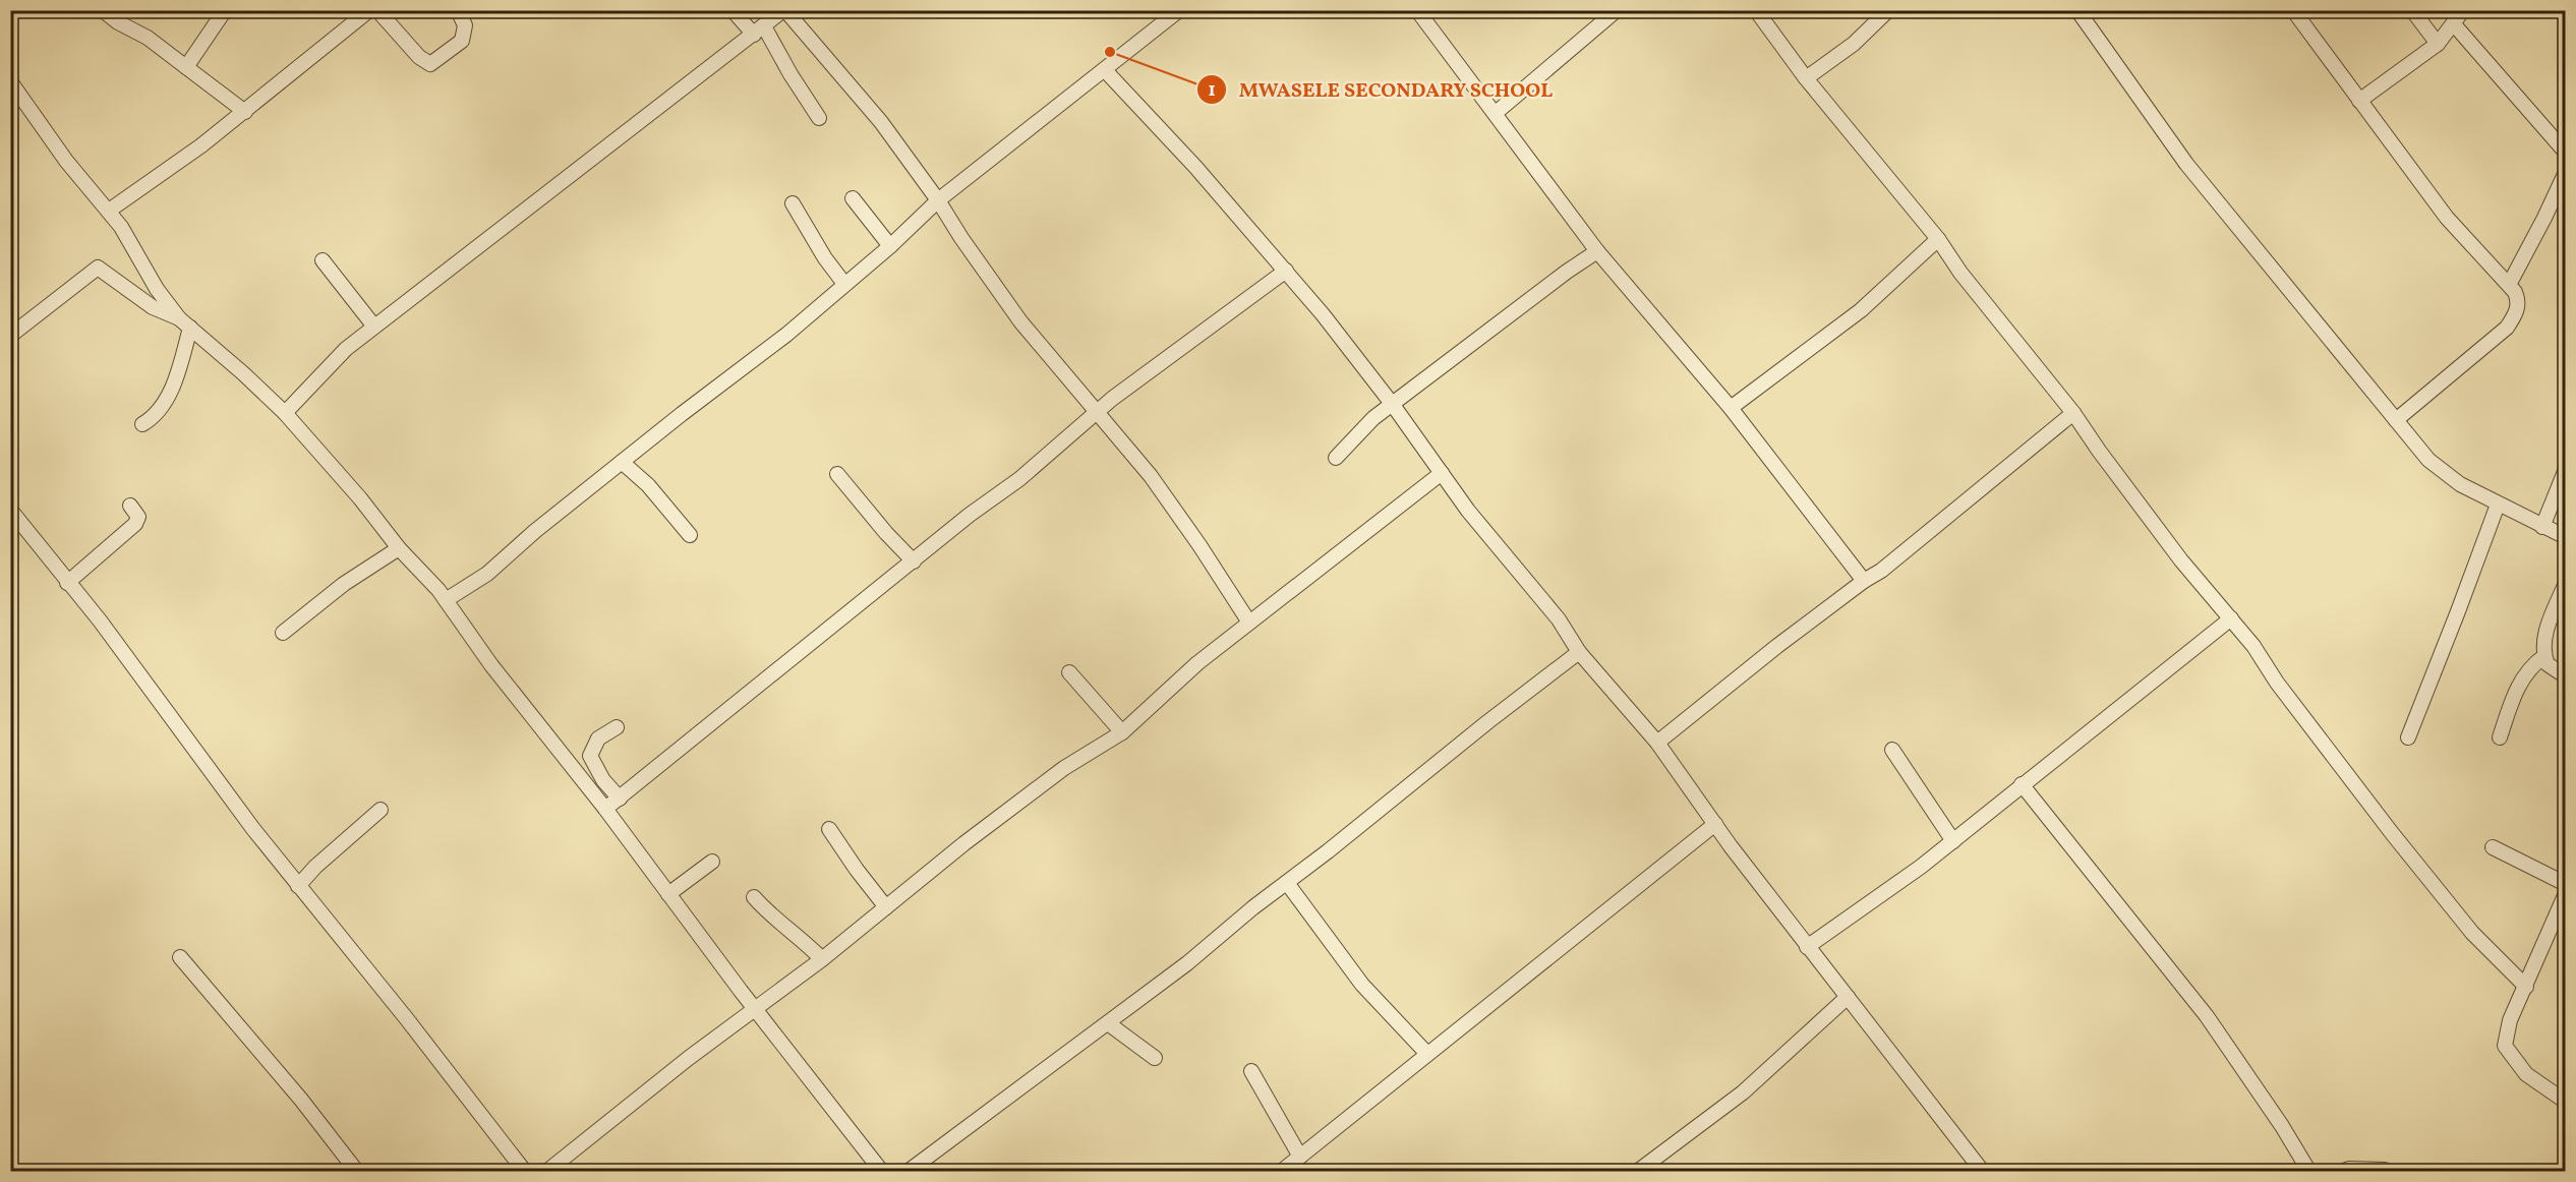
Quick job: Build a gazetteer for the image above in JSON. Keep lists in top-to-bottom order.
{
  "places": ["MWASELE SECONDARY SCHOOL"]
}
